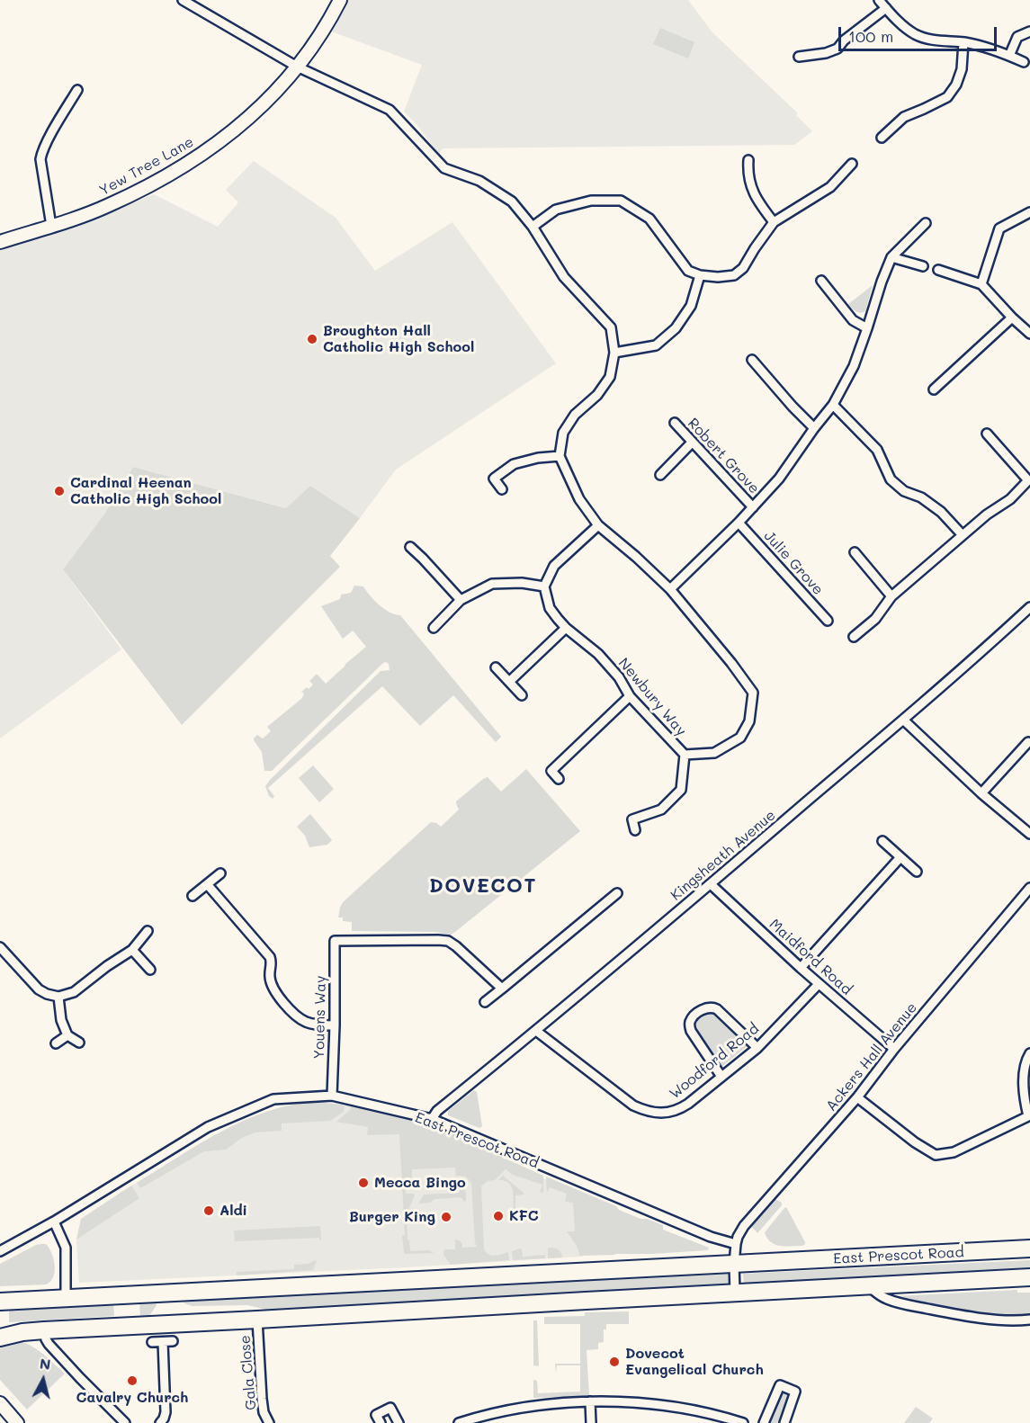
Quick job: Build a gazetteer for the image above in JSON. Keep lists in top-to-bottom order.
{
  "streets": {
    "highway": ["East Prescot Road"],
    "street": [
      "Yew Tree Lane",
      "Robert Grove",
      "Julie Grove",
      "Newbury Way",
      "Kingsheath Avenue",
      "Maidford Road",
      "Youens Way",
      "Ackers Hall Avenue",
      "Woodford Road",
      "Gala Close"
    ]
  },
  "crossings": [
    ["Kingsheath Avenue", "Maidford Road"],
    ["Kingsheath Avenue", "Woodford Road"],
    ["Kingsheath Avenue", "East Prescot Road"],
    ["Maidford Road", "Ackers Hall Avenue"],
    ["Maidford Road", "Woodford Road"],
    ["Youens Way", "East Prescot Road"],
    ["Ackers Hall Avenue", "East Prescot Road"],
    ["East Prescot Road", "Gala Close"]
  ],
  "districts": ["DOVECOT"],
  "places": [
    "Broughton Hall Catholic High School",
    "Cardinal Heenan Catholic High School",
    "Mecca Bingo",
    "Aldi",
    "KFC",
    "Burger King",
    "Dovecot Evangelical Church",
    "Cavalry Church"
  ],
  "scale_bar": "100 m",
  "north": "top"
}
